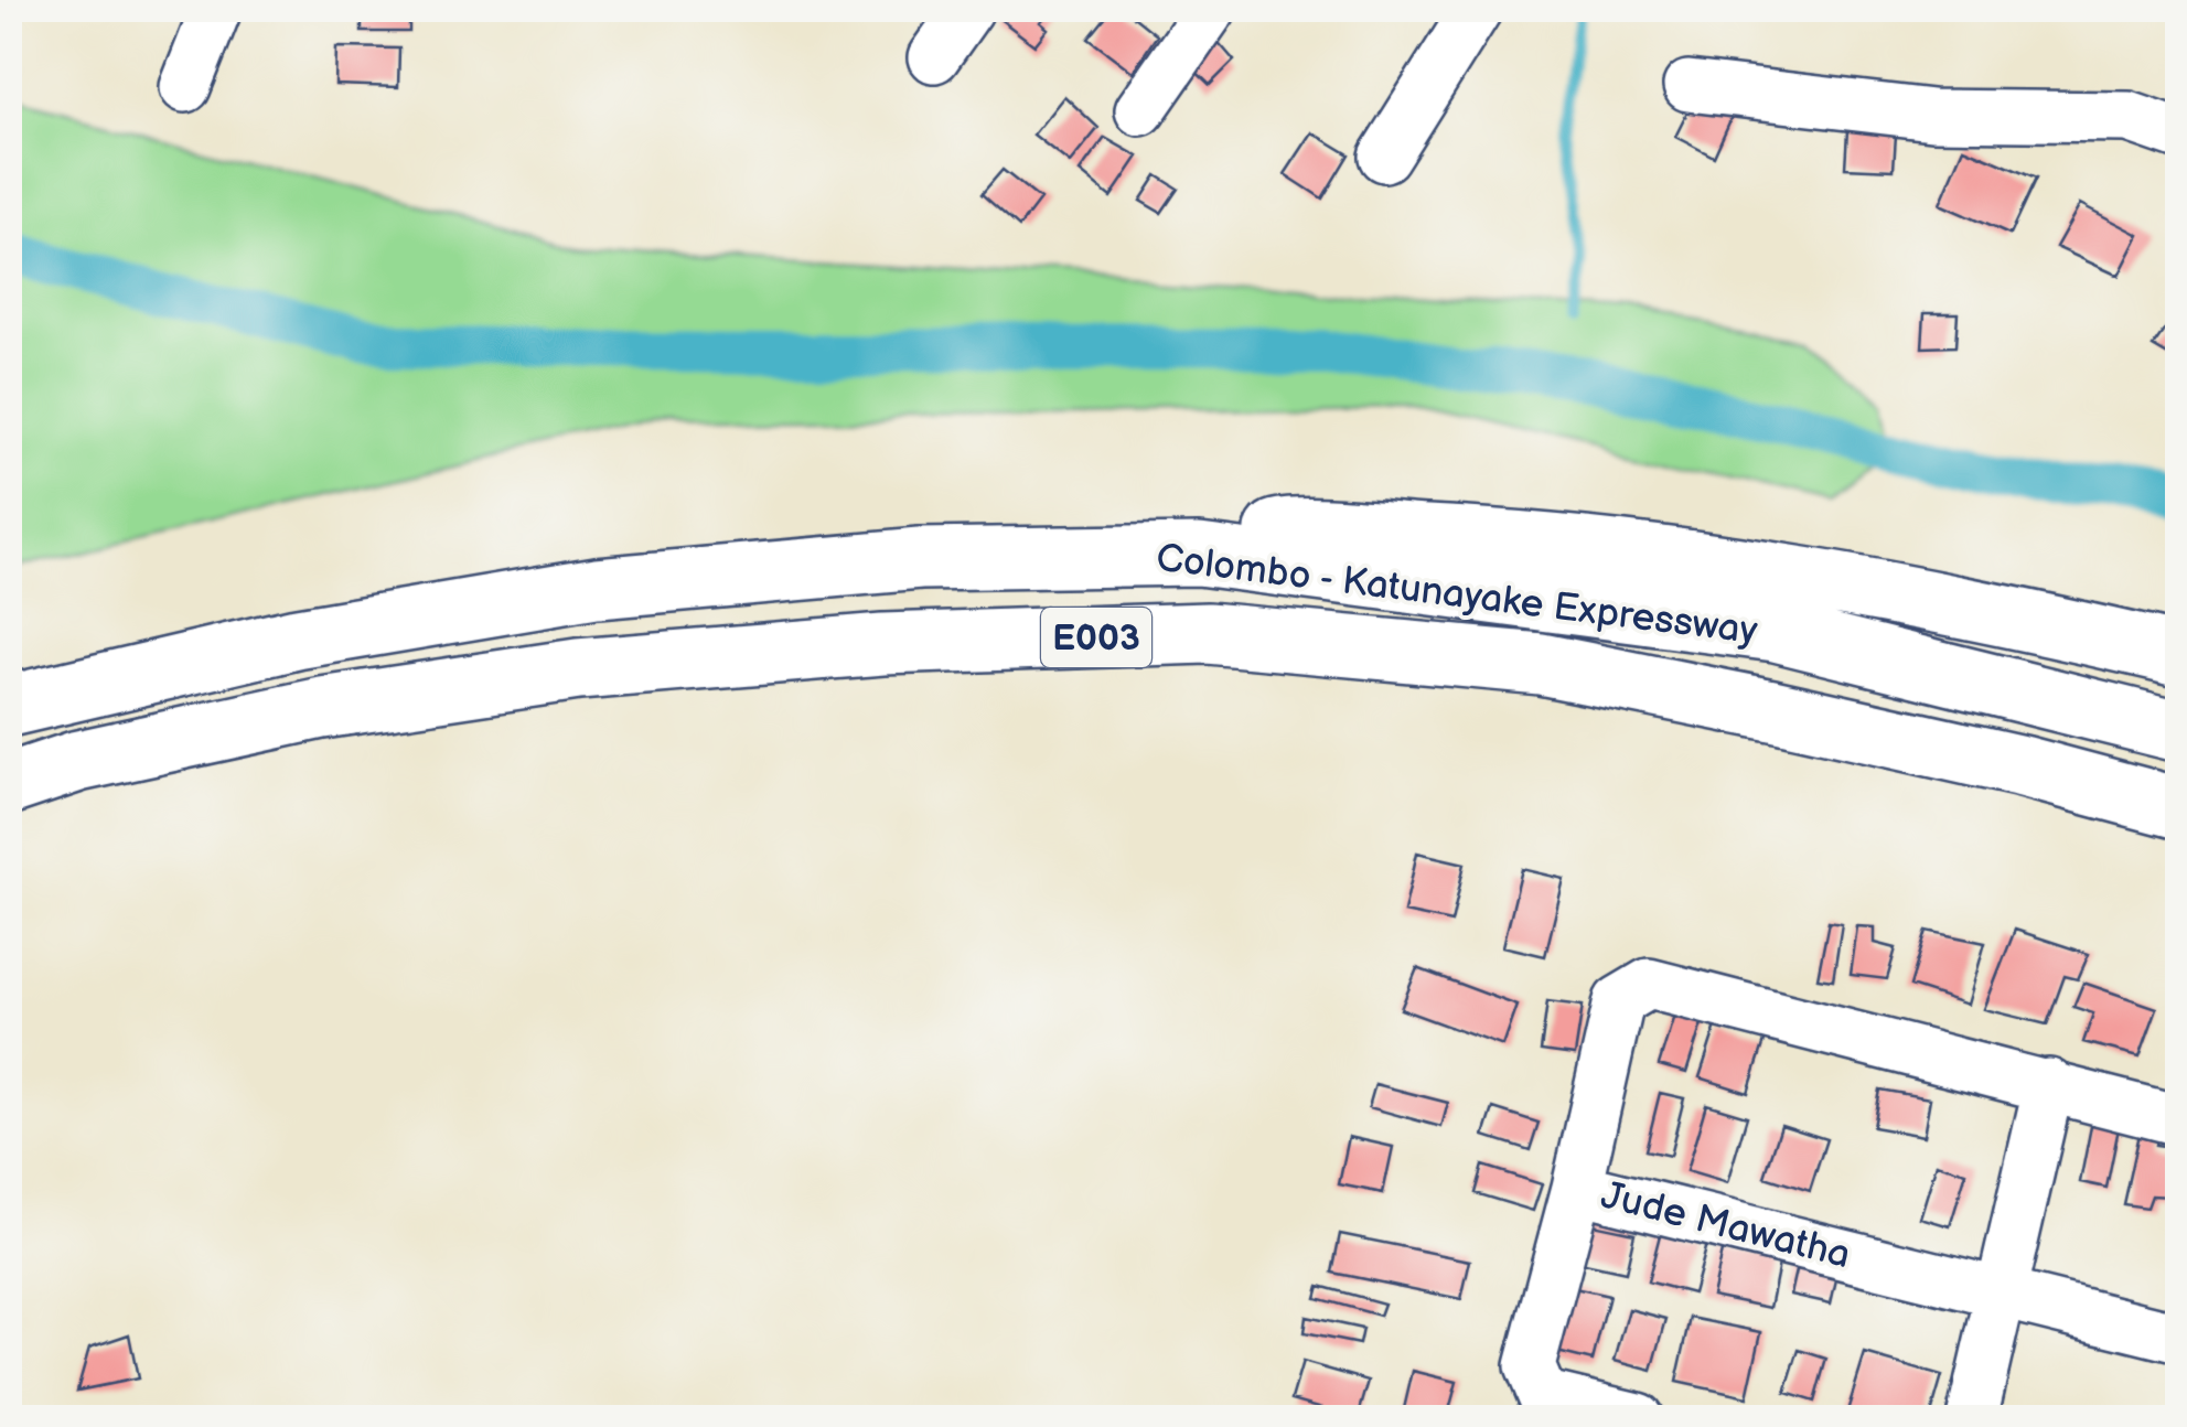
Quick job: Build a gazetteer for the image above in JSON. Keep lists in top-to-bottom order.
{
  "streets": {
    "highway": ["Colombo - Katunayake Expressway", "E003"],
    "street": ["Jude Mawatha"]
  }
}
